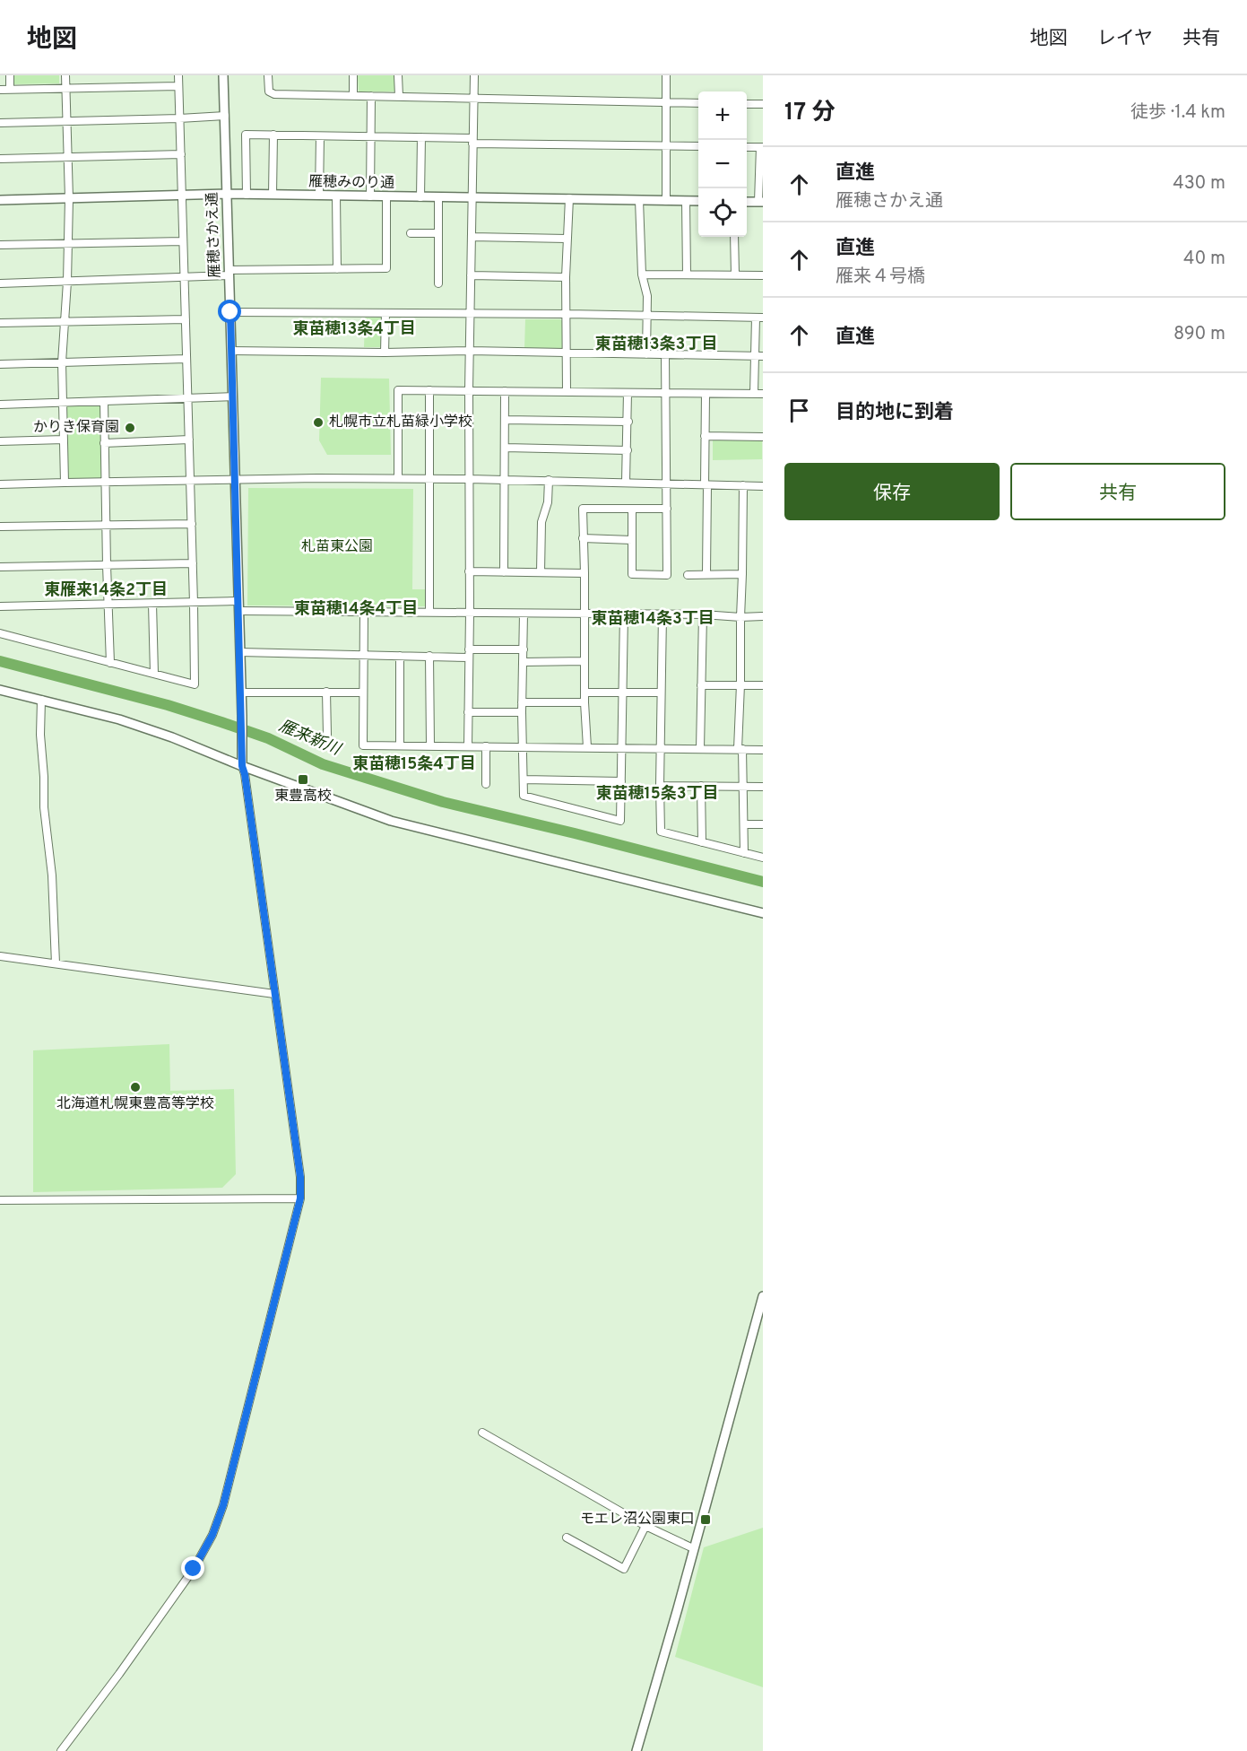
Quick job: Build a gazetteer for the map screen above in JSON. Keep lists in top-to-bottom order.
{
  "streets": {
    "street": ["雁穂みのり通", "雁穂さかえ通"]
  },
  "crossings": [
    ["雁穂みのり通", "雁穂さかえ通"]
  ],
  "districts": [
    "東苗穂13条4丁目",
    "東苗穂13条3丁目",
    "東雁来14条2丁目",
    "東苗穂14条4丁目",
    "東苗穂14条3丁目",
    "東苗穂15条4丁目",
    "東苗穂15条3丁目"
  ],
  "water": ["雁来新川"],
  "parks": ["札苗東公園"],
  "places": {
    "other": ["札幌市立札苗緑小学校", "かりき保育園", "北海道札幌東豊高等学校"],
    "transit": ["東豊高校", "モエレ沼公園東口"]
  },
  "page": {
    "header": "地図",
    "nav": ["地図", "レイヤ", "共有"],
    "heading": ["17 分", "徒歩 · 1.4 km"],
    "map_buttons": ["+", "−"],
    "list": [
      ["直進", "雁穂さかえ通", "430 m"],
      ["直進", "雁来４号橋", "40 m"],
      ["直進", "890 m"],
      "目的地に到着"
    ],
    "buttons": ["保存", "共有"]
  }
}
